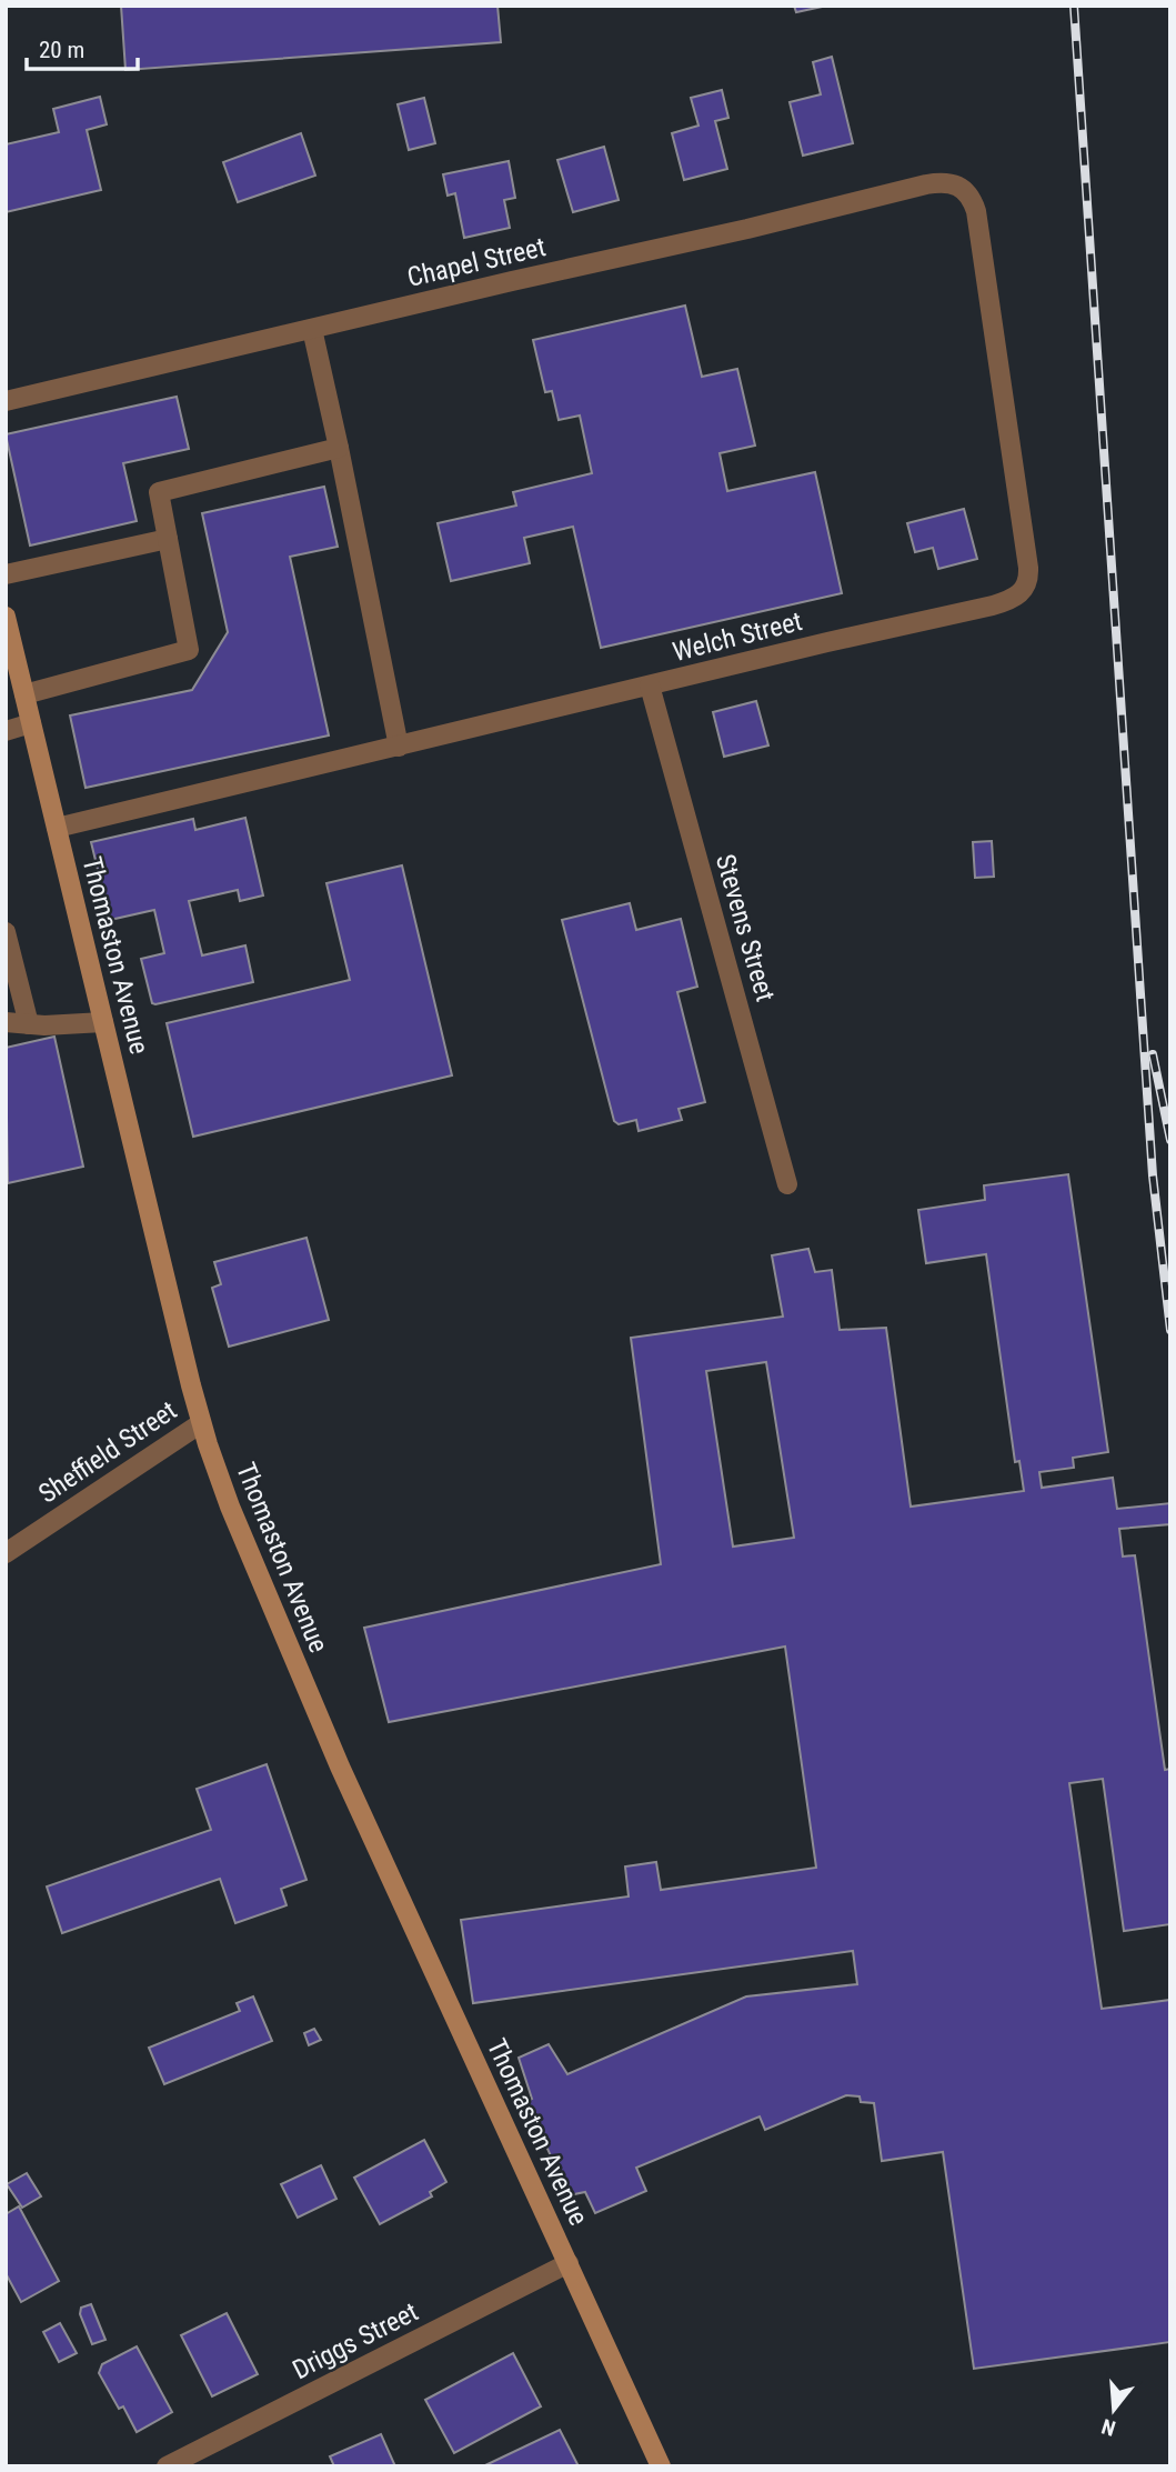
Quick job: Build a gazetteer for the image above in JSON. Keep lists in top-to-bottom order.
{
  "streets": {
    "main road": ["Thomaston Avenue"],
    "street": [
      "Chapel Street",
      "Welch Street",
      "Stevens Street",
      "Sheffield Street",
      "Driggs Street"
    ]
  },
  "crossings": [
    ["Chapel Street", "Welch Street"],
    ["Welch Street", "Stevens Street"],
    ["Welch Street", "Thomaston Avenue"],
    ["Thomaston Avenue", "Sheffield Street"],
    ["Thomaston Avenue", "Driggs Street"]
  ],
  "scale_bar": "20 m",
  "north": "bottom"
}
